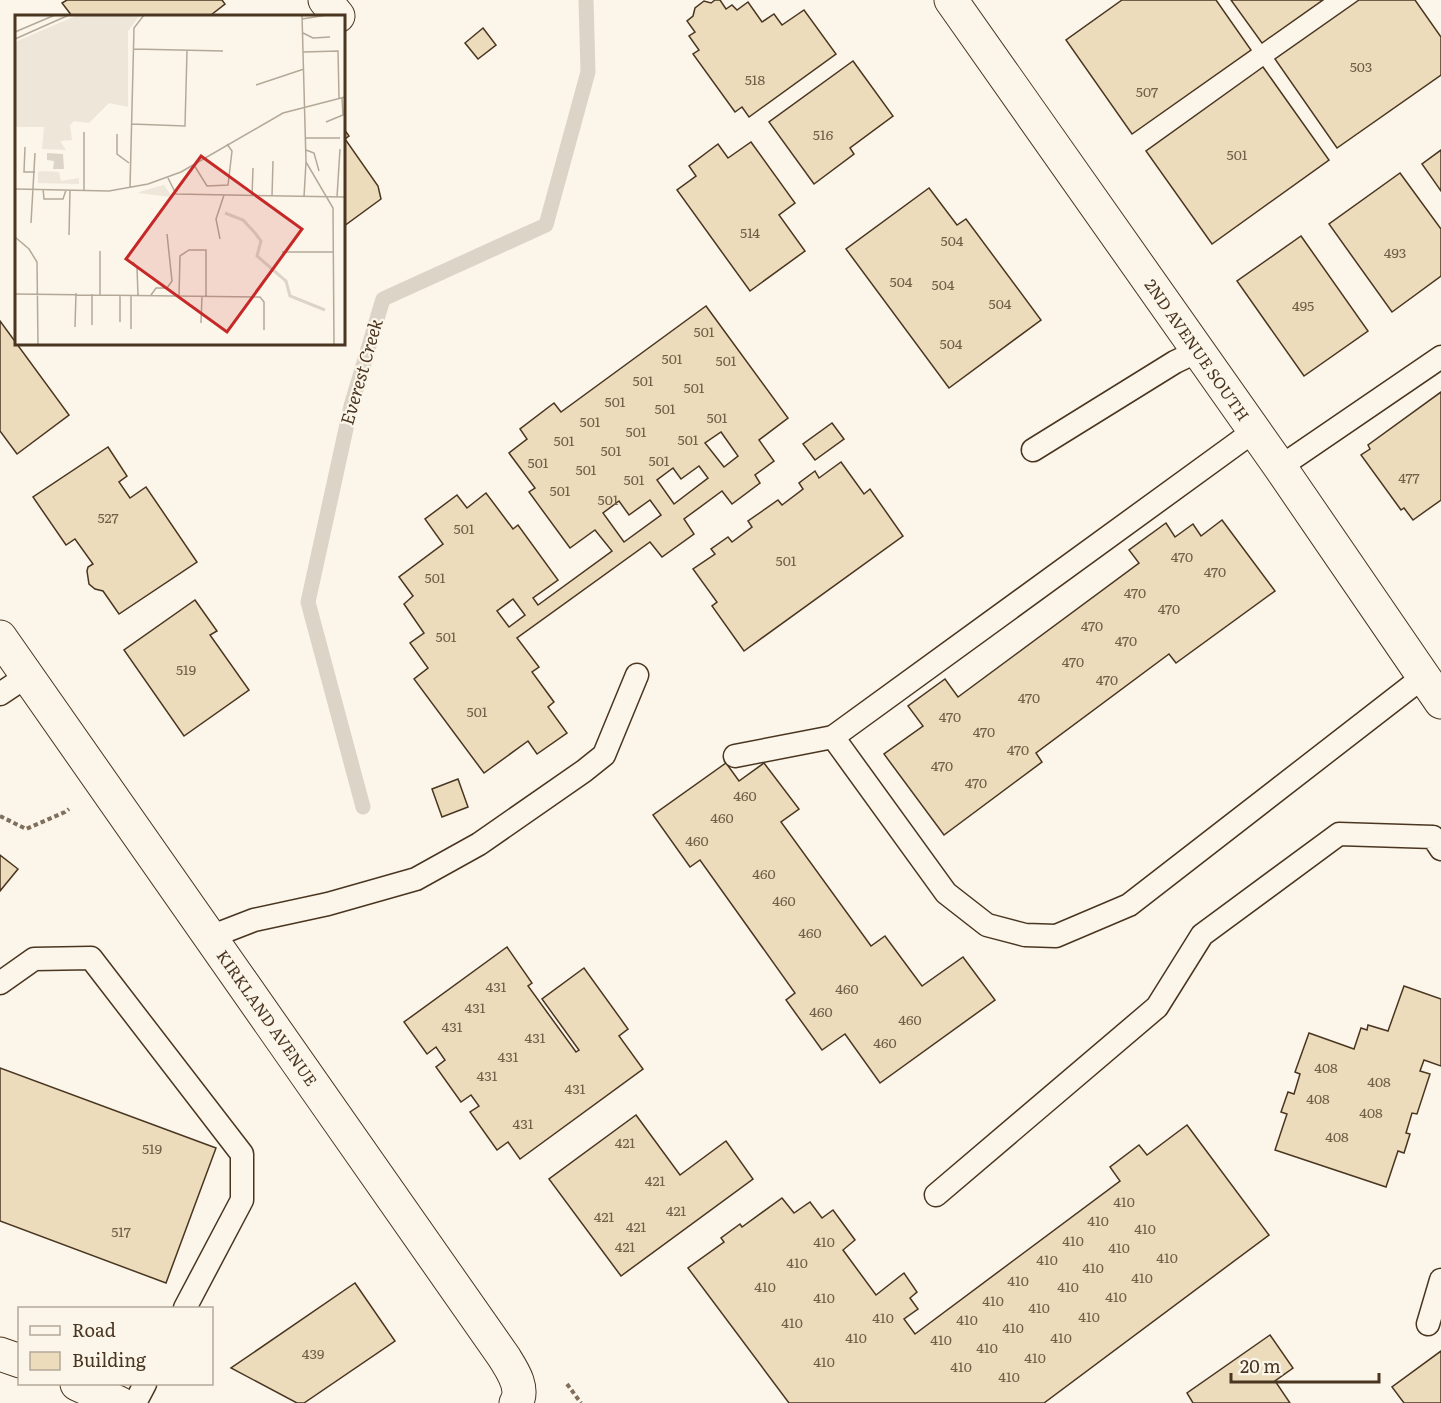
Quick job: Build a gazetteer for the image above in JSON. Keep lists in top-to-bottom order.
{
  "streets": {
    "street": ["2ND AVENUE SOUTH", "KIRKLAND AVENUE"]
  },
  "water": ["Everest Creek"],
  "house_numbers": [
    "503",
    "518",
    "507",
    "516",
    "501",
    "514",
    "504",
    "493",
    "504",
    "504",
    "504",
    "495",
    "501",
    "504",
    "501",
    "501",
    "501",
    "501",
    "501",
    "501",
    "501",
    "501",
    "501",
    "501",
    "501",
    "501",
    "501",
    "501",
    "501",
    "477",
    "501",
    "501",
    "501",
    "527",
    "501",
    "470",
    "501",
    "470",
    "501",
    "470",
    "470",
    "470",
    "501",
    "470",
    "470",
    "519",
    "470",
    "470",
    "501",
    "470",
    "470",
    "470",
    "470",
    "470",
    "460",
    "460",
    "460",
    "460",
    "460",
    "460",
    "431",
    "460",
    "431",
    "460",
    "460",
    "431",
    "431",
    "460",
    "431",
    "408",
    "431",
    "408",
    "431",
    "408",
    "408",
    "431",
    "408",
    "421",
    "519",
    "421",
    "410",
    "421",
    "421",
    "410",
    "421",
    "410",
    "517",
    "410",
    "410",
    "421",
    "410",
    "410",
    "410",
    "410",
    "410",
    "410",
    "410",
    "410",
    "410",
    "410",
    "410",
    "410",
    "410",
    "410",
    "410",
    "410",
    "410",
    "410",
    "410",
    "410",
    "410",
    "410",
    "439",
    "410",
    "410",
    "410",
    "410"
  ],
  "legend": ["Road", "Building"],
  "scale_bar": "20 m"
}
